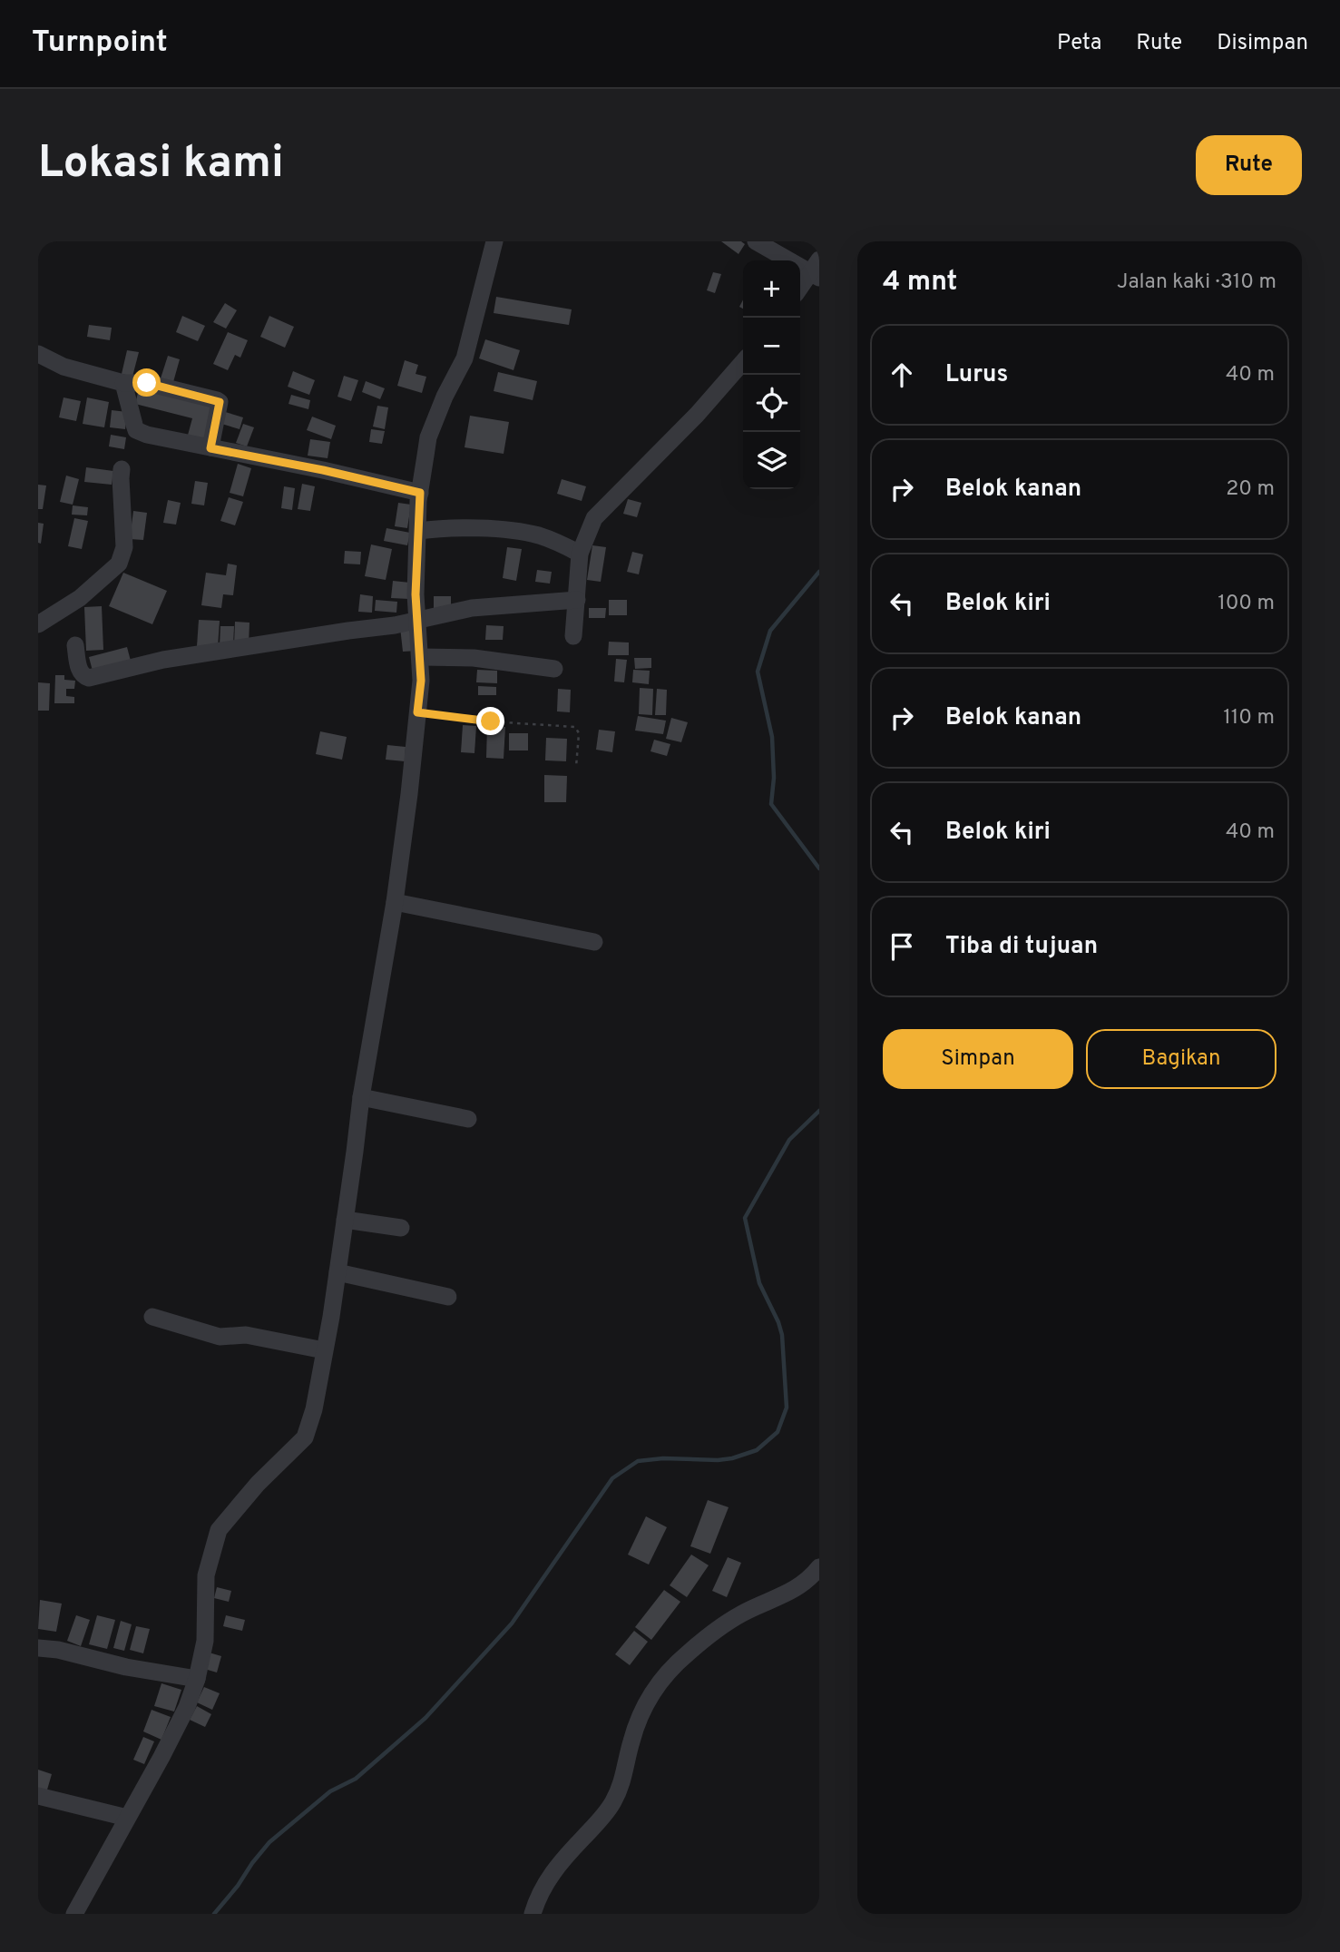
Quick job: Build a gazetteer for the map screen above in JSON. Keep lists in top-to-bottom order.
{
  "page": {
    "header": "Turnpoint",
    "nav": ["Peta", "Rute", "Disimpan"],
    "buttons": [
      "Rute",
      ["Simpan", "Bagikan"]
    ],
    "title": "Lokasi kami",
    "heading": ["4 mnt", "Jalan kaki · 310 m"],
    "map_buttons": ["+", "−"],
    "list": [
      ["Lurus", "40 m"],
      ["Belok kanan", "20 m"],
      ["Belok kiri", "100 m"],
      ["Belok kanan", "110 m"],
      ["Belok kiri", "40 m"],
      "Tiba di tujuan"
    ]
  }
}
